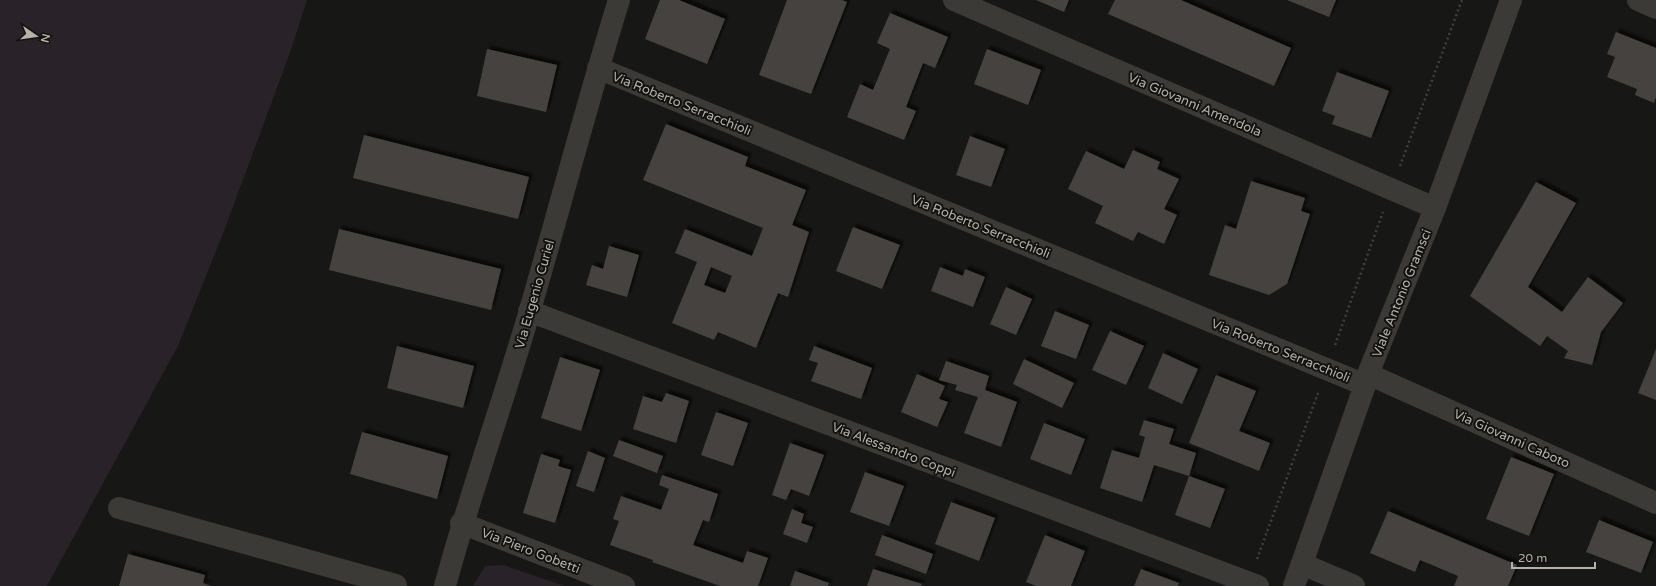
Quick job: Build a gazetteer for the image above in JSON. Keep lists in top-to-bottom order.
{
  "streets": {
    "street": [
      "Via Roberto Serracchioli",
      "Via Giovanni Amendola",
      "Viale Antonio Gramsci",
      "Via Eugenio Curiel",
      "Via Giovanni Caboto",
      "Via Alessandro Coppi",
      "Via Piero Gobetti"
    ]
  },
  "crossings": [
    ["Via Roberto Serracchioli", "Viale Antonio Gramsci"],
    ["Via Roberto Serracchioli", "Via Eugenio Curiel"],
    ["Via Roberto Serracchioli", "Via Giovanni Caboto"],
    ["Via Giovanni Amendola", "Viale Antonio Gramsci"],
    ["Viale Antonio Gramsci", "Via Giovanni Caboto"],
    ["Via Eugenio Curiel", "Via Alessandro Coppi"],
    ["Via Eugenio Curiel", "Via Piero Gobetti"]
  ],
  "scale_bar": "20 m",
  "north": "right"
}
